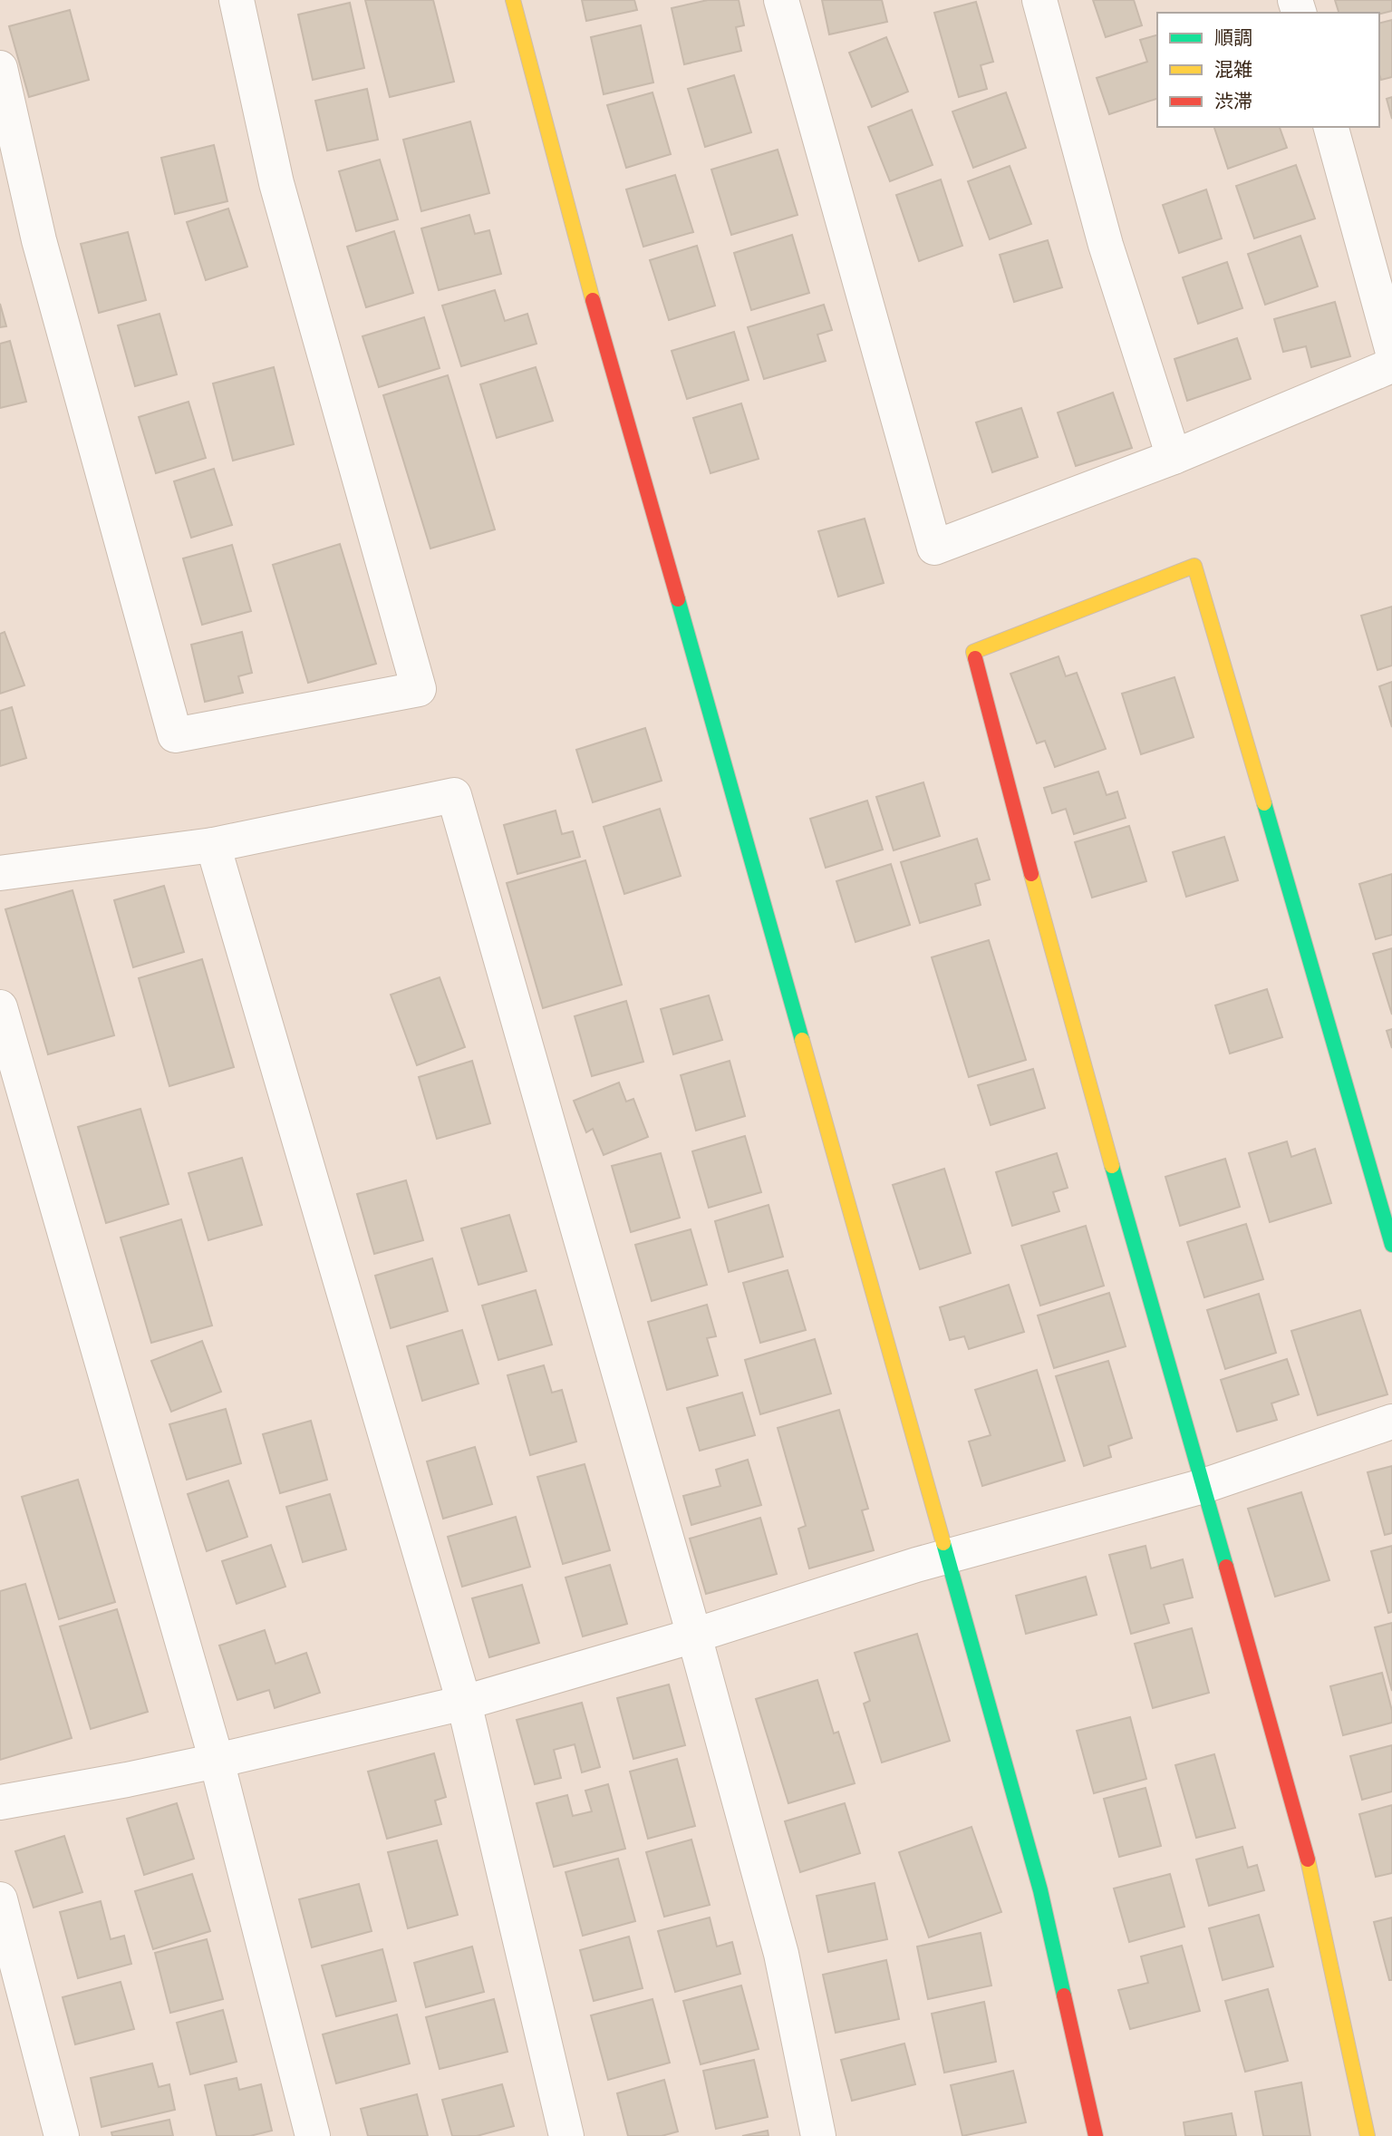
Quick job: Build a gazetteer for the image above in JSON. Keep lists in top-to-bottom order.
{
  "legend": ["順調", "混雑", "渋滞"]
}
